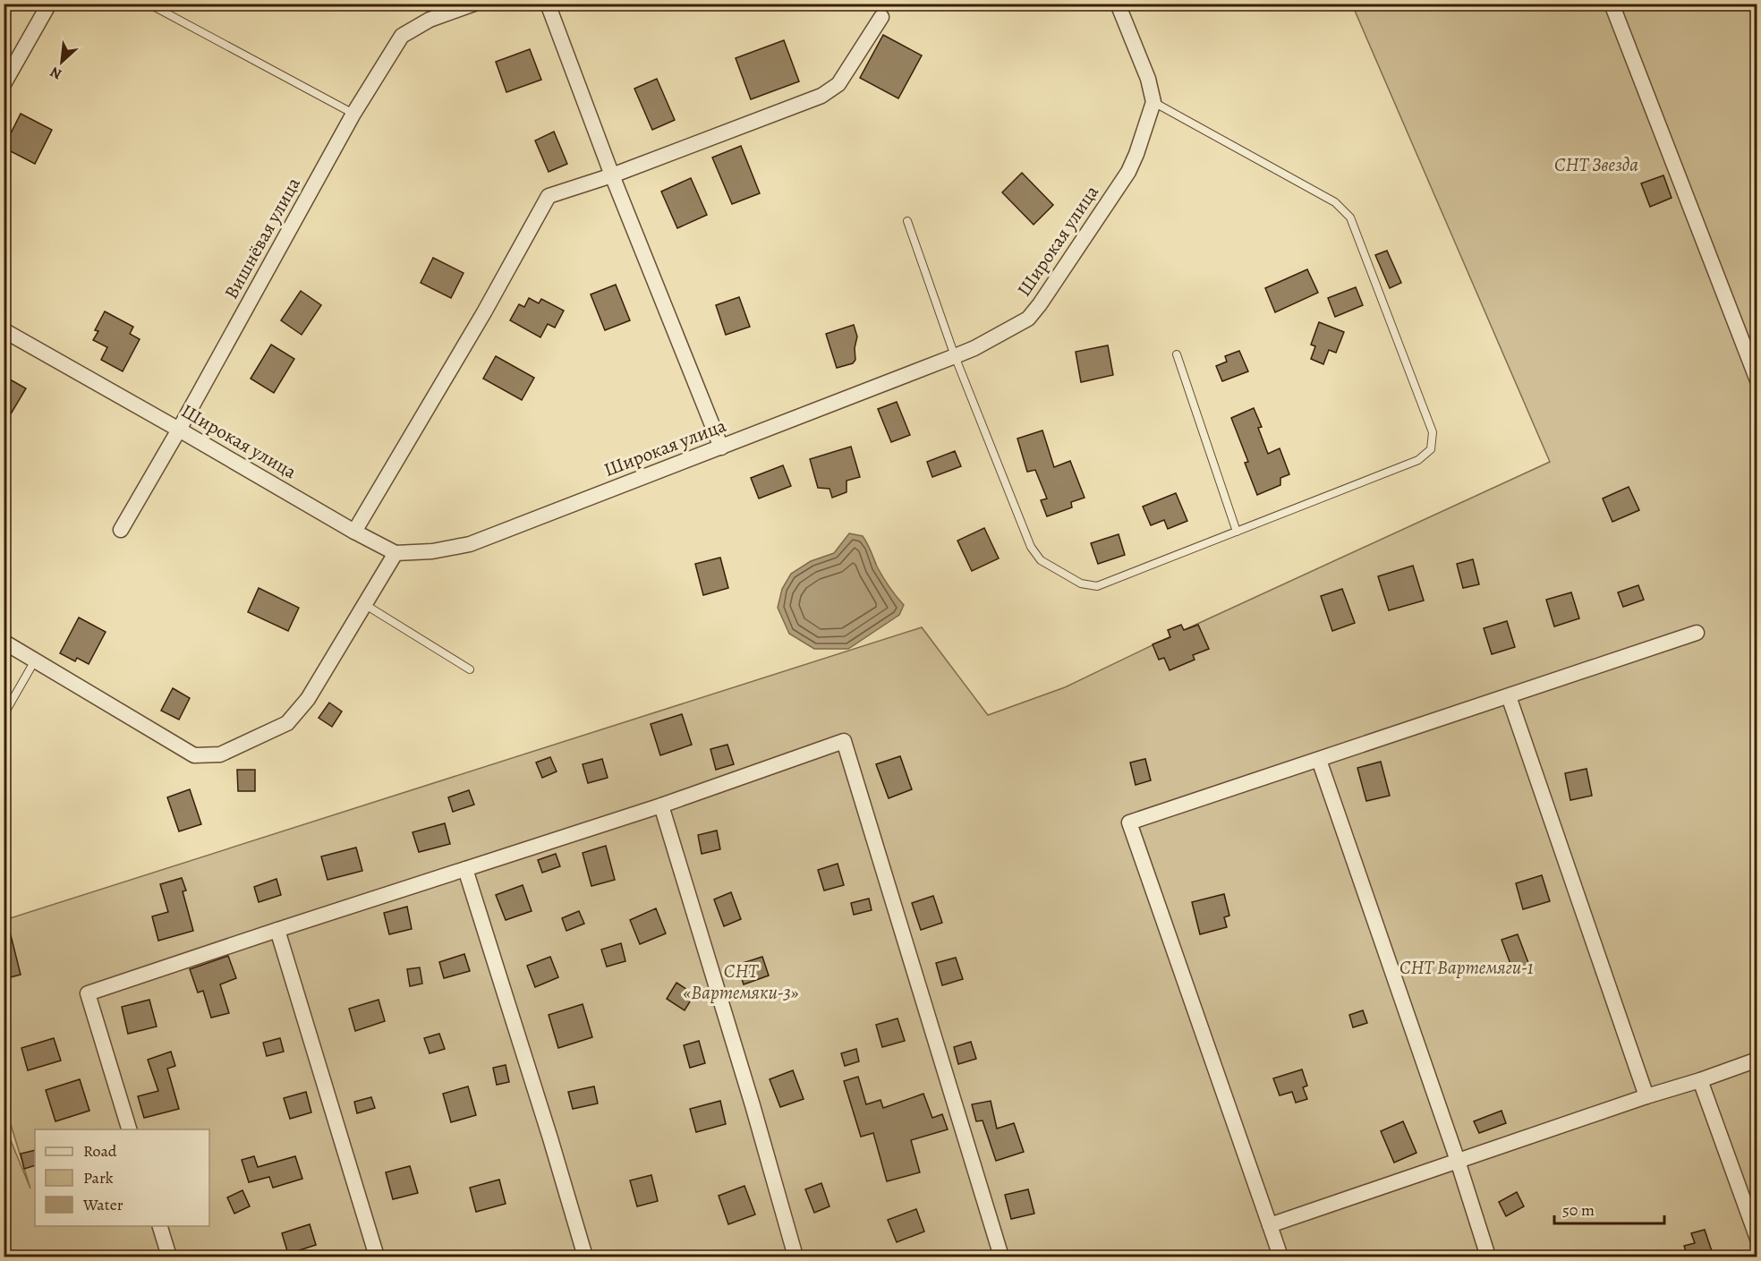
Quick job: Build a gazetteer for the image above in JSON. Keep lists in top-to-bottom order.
{
  "streets": {
    "street": ["Вишнёвая улица", "Широкая улица"]
  },
  "crossings": [
    ["Вишнёвая улица", "Широкая улица"]
  ],
  "parks": ["СНТ Звезда", "СНТ Вартемяги-1", "СНТ «Вартемяки-3»"],
  "legend": ["Road", "Park", "Water"],
  "scale_bar": "50 m",
  "north": "bottom left"
}
